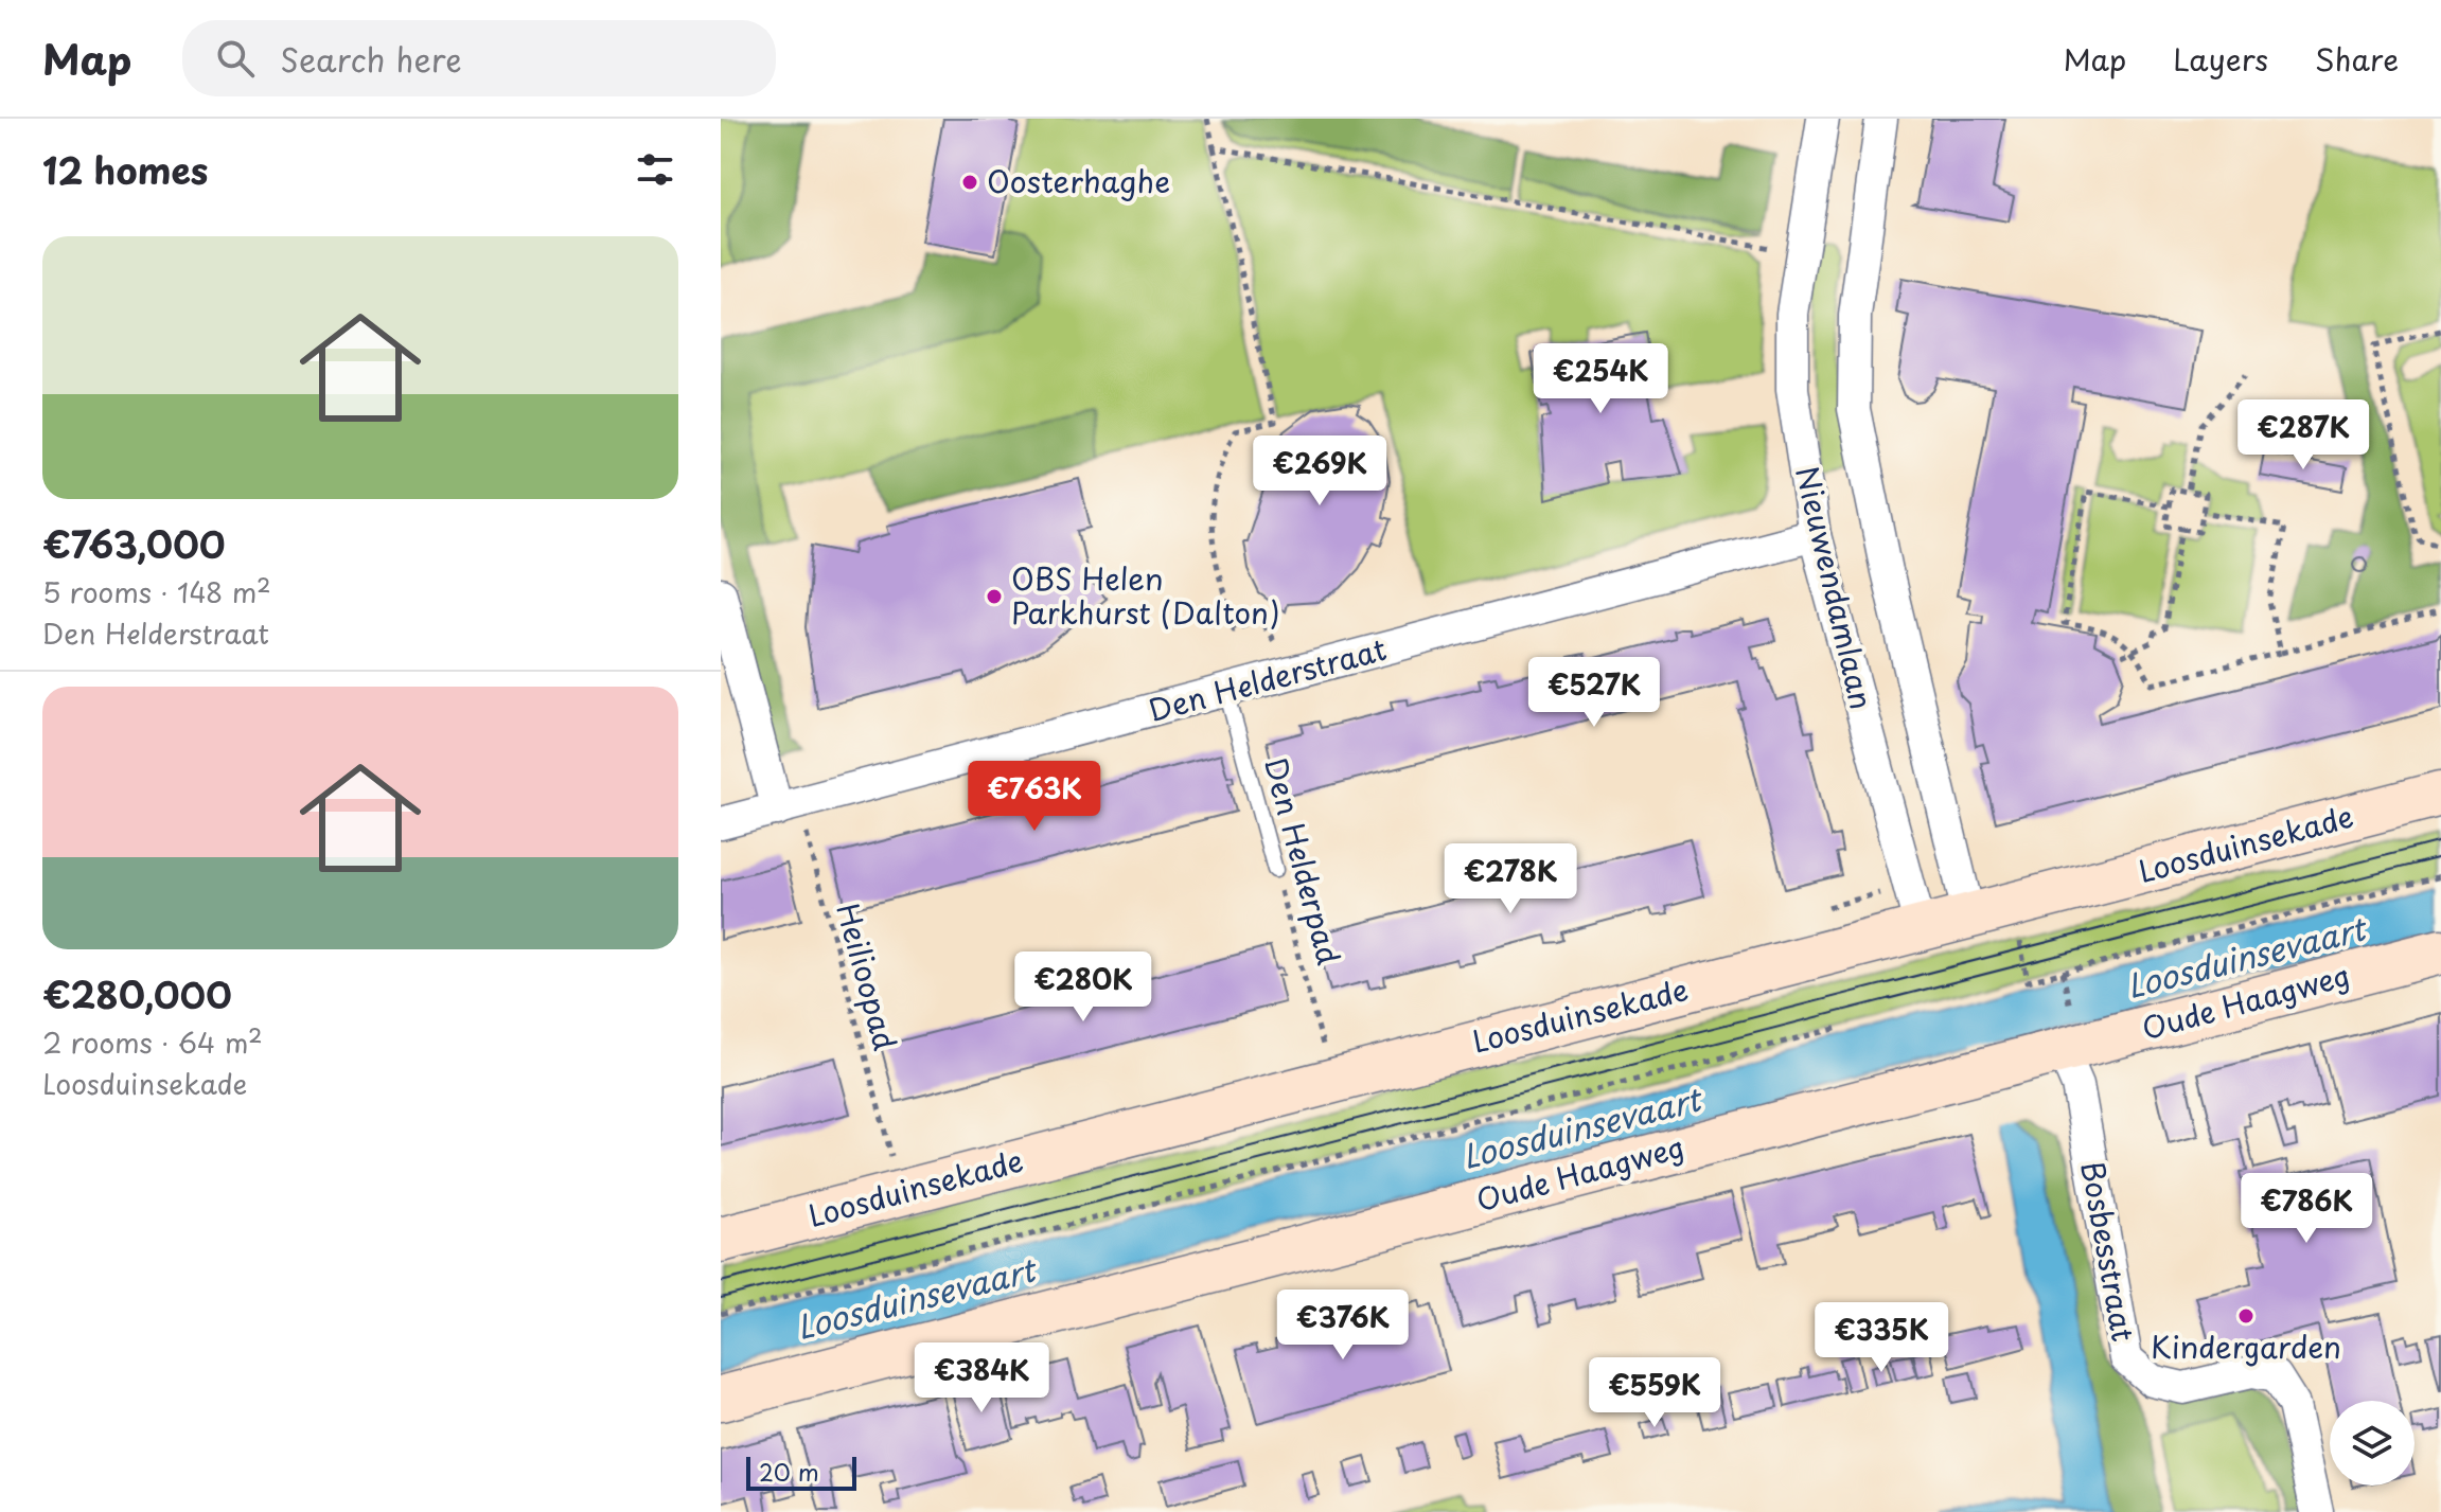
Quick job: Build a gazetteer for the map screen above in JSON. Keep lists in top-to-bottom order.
{
  "streets": {
    "main road": ["Loosduinsekade", "Oude Haagweg"],
    "street": ["Nieuwendamlaan", "Den Helderstraat", "Bosbesstraat"],
    "lane": ["Den Helderpad"],
    "path": ["Heilioopad"]
  },
  "crossings": [
    ["Nieuwendamlaan", "Den Helderstraat"],
    ["Nieuwendamlaan", "Loosduinsekade"],
    ["Den Helderstraat", "Den Helderpad"],
    ["Den Helderstraat", "Heilioopad"],
    ["Oude Haagweg", "Bosbesstraat"]
  ],
  "water": ["Loosduinsevaart"],
  "places": ["Oosterhaghe", "OBS Helen Parkhurst (Dalton)", "Kindergarden"],
  "scale_bar": "20 m",
  "page": {
    "header": "Map",
    "search": "Search here",
    "nav": ["Map", "Layers", "Share"],
    "heading": "12 homes",
    "list": [
      {
        "name": "€763,000",
        "note": "5 rooms · 148 m² · Den Helderstraat"
      },
      {
        "name": "€280,000",
        "note": "2 rooms · 64 m² · Loosduinsekade"
      }
    ],
    "price": [
      "€254K",
      "€287K",
      "€269K",
      "€527K",
      "€763K",
      "€278K",
      "€280K",
      "€786K",
      "€376K",
      "€335K",
      "€384K",
      "€559K"
    ],
    "scale": "20 m"
  }
}
